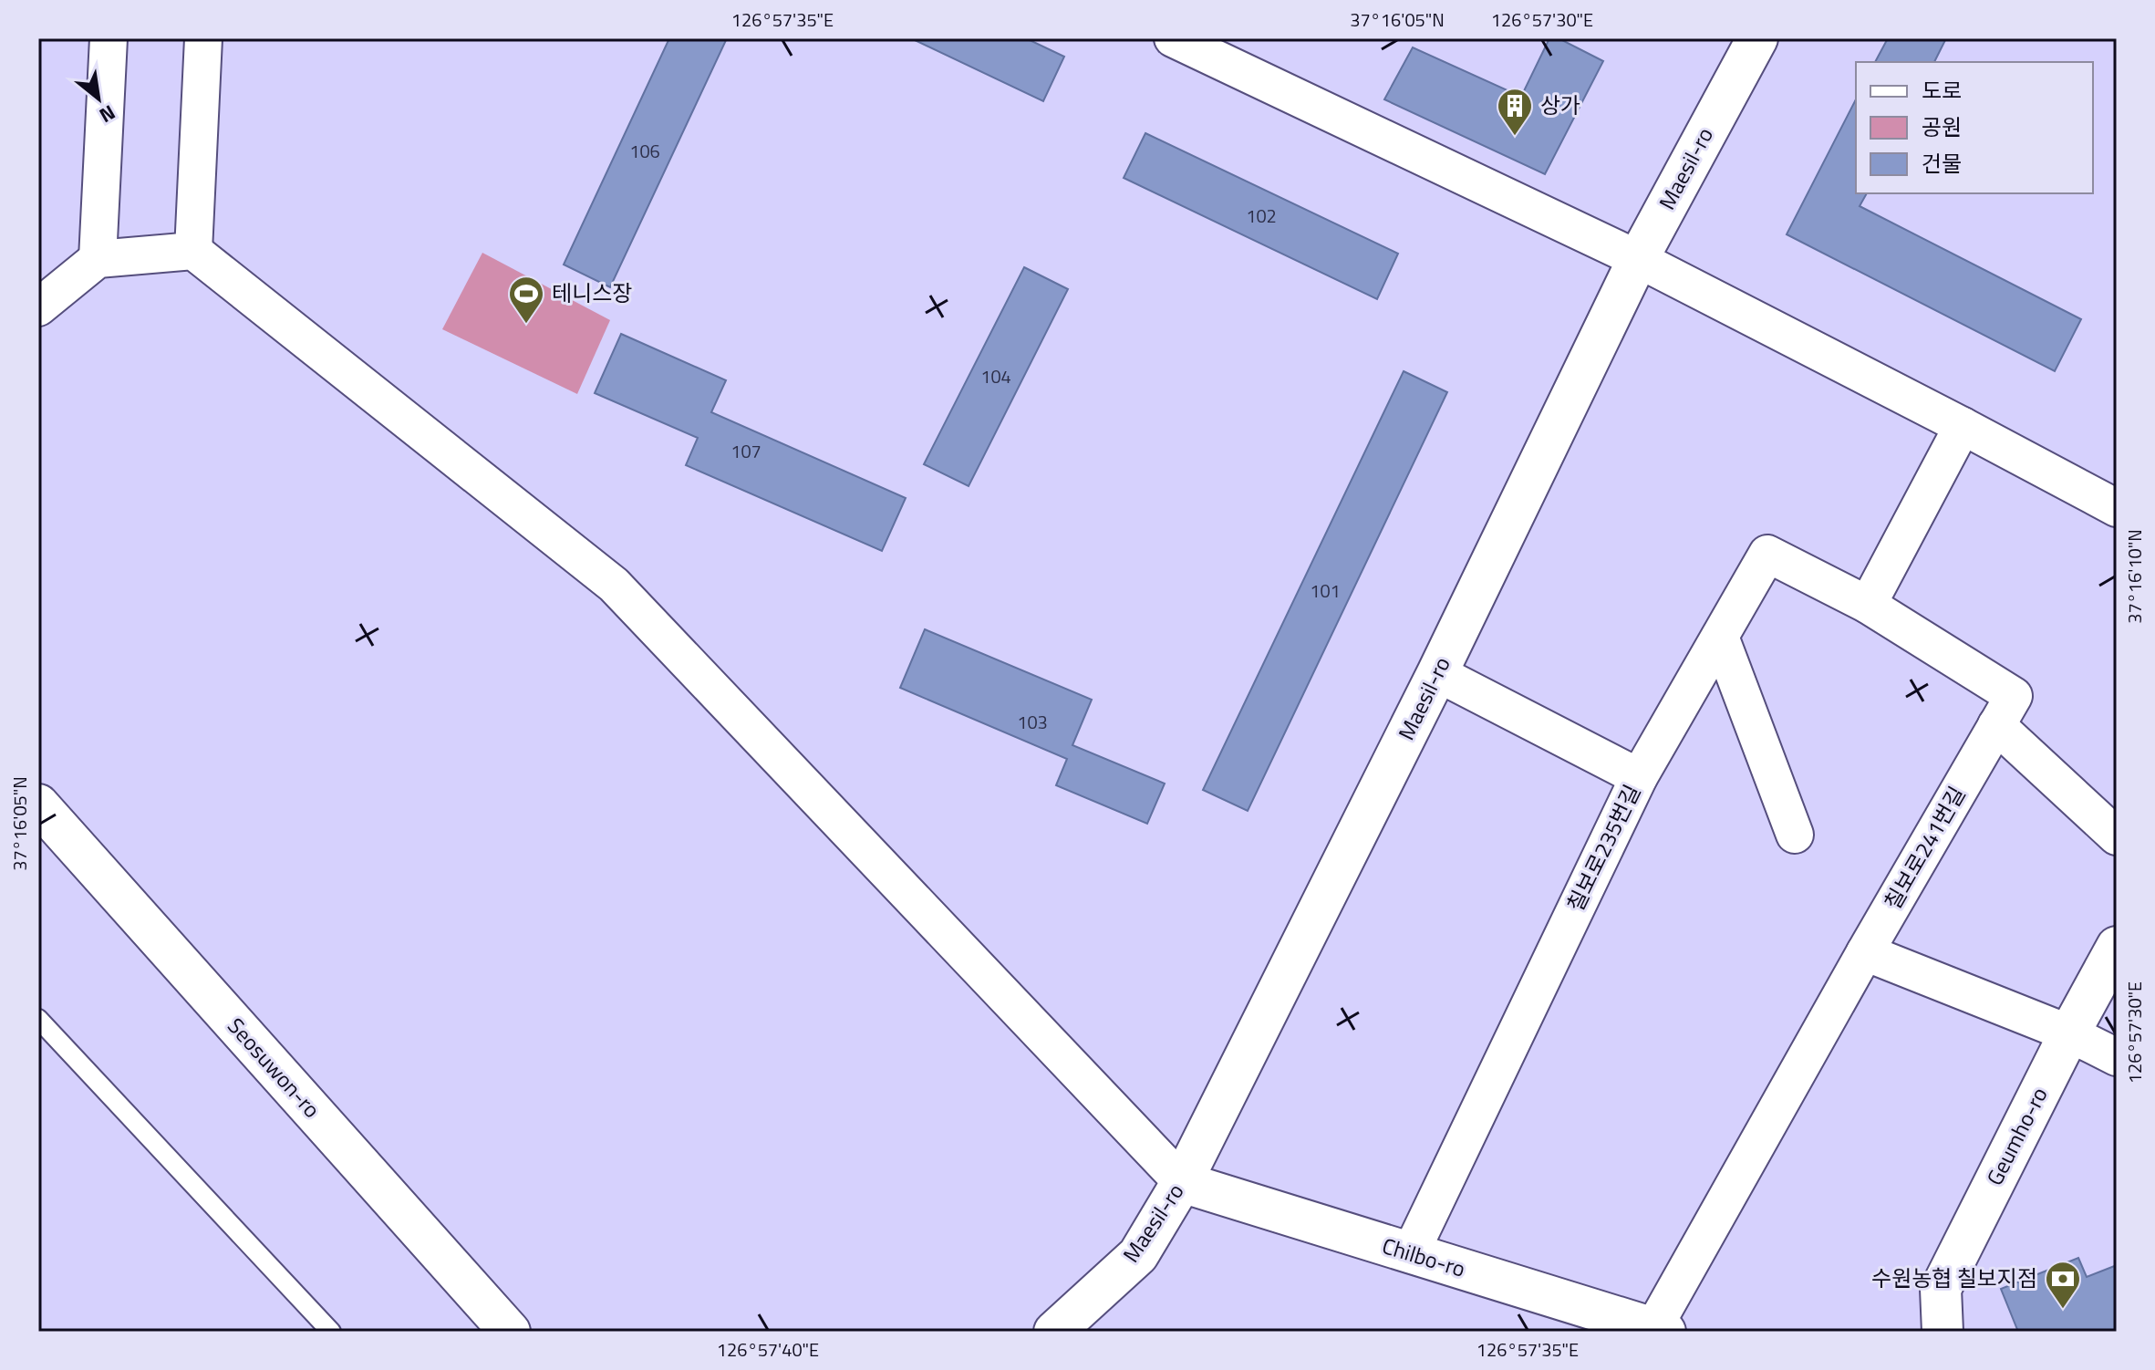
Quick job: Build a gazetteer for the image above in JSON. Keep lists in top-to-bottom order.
{
  "streets": {
    "street": [
      "Maesil-ro",
      "칠보로235번길",
      "칠보로241번길",
      "Seosuwon-ro",
      "Geumho-ro",
      "Chilbo-ro"
    ]
  },
  "crossings": [
    ["Maesil-ro", "Chilbo-ro"],
    ["칠보로235번길", "칠보로241번길"],
    ["칠보로235번길", "Chilbo-ro"],
    ["칠보로241번길", "Chilbo-ro"]
  ],
  "places": {
    "building": ["상가"],
    "sports": ["테니스장"],
    "bank": ["수원농협 칠보지점"]
  },
  "house_numbers": [
    "106",
    "102",
    "104",
    "107",
    "101",
    "103"
  ],
  "legend": ["도로", "공원", "건물"],
  "north": "bottom right",
  "coordinates": [
    "126°57'35\"E",
    "37°16'05\"N",
    "126°57'30\"E",
    "37°16'10\"N",
    "126°57'40\"E"
  ]
}
